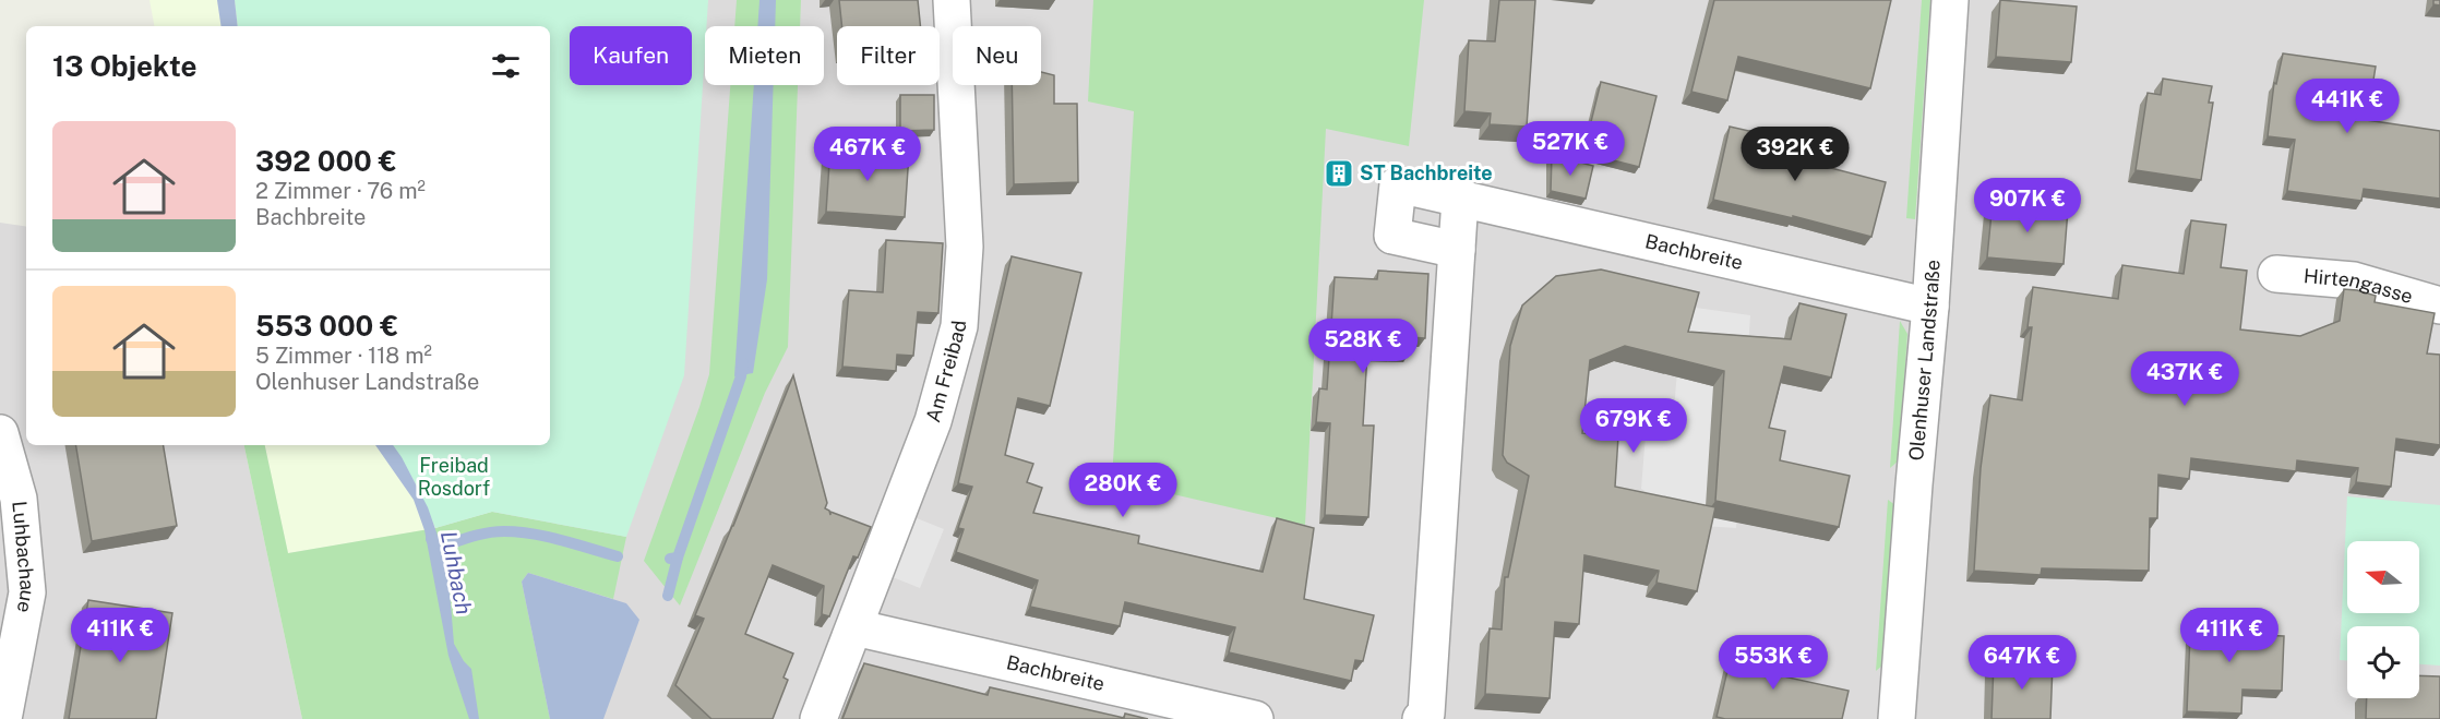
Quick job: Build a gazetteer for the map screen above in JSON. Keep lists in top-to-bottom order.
{
  "streets": {
    "street": [
      "Bachbreite",
      "Hirtengasse",
      "Olenhuser Landstraße",
      "Am Freibad",
      "Luhbachaue"
    ]
  },
  "crossings": [
    ["Bachbreite", "Olenhuser Landstraße"],
    ["Bachbreite", "Am Freibad"]
  ],
  "water": ["Luhbach"],
  "parks": ["Freibad Rosdorf"],
  "places": {
    "building": ["ST Bachbreite"]
  },
  "north": "left",
  "page": {
    "chip": [
      "Kaufen",
      "Mieten",
      "Filter",
      "Neu"
    ],
    "heading": "13 Objekte",
    "price": [
      "441K €",
      "527K €",
      "467K €",
      "392K €",
      "907K €",
      "528K €",
      "437K €",
      "679K €",
      "280K €",
      "411K €",
      "411K €",
      "553K €",
      "647K €"
    ],
    "list": [
      {
        "name": "392 000 €",
        "note": "2 Zimmer · 76 m² · Bachbreite"
      },
      {
        "name": "553 000 €",
        "note": "5 Zimmer · 118 m² · Olenhuser Landstraße"
      }
    ]
  }
}
